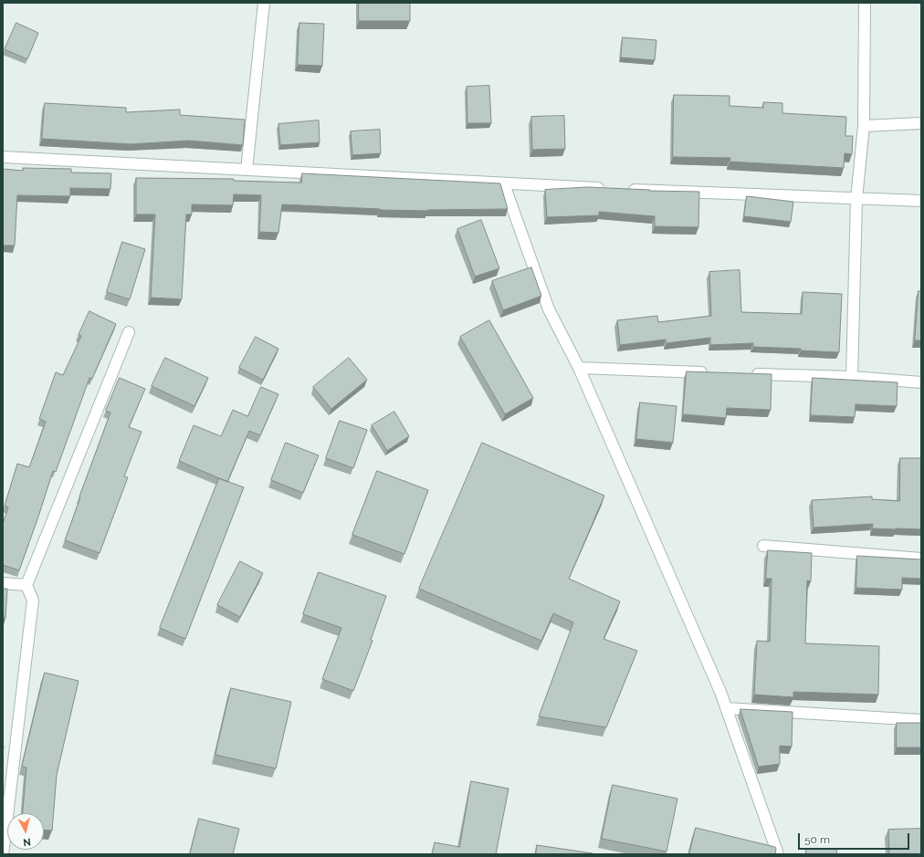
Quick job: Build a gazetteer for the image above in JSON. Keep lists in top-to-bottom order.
{
  "scale_bar": "50 m",
  "north": "bottom"
}
